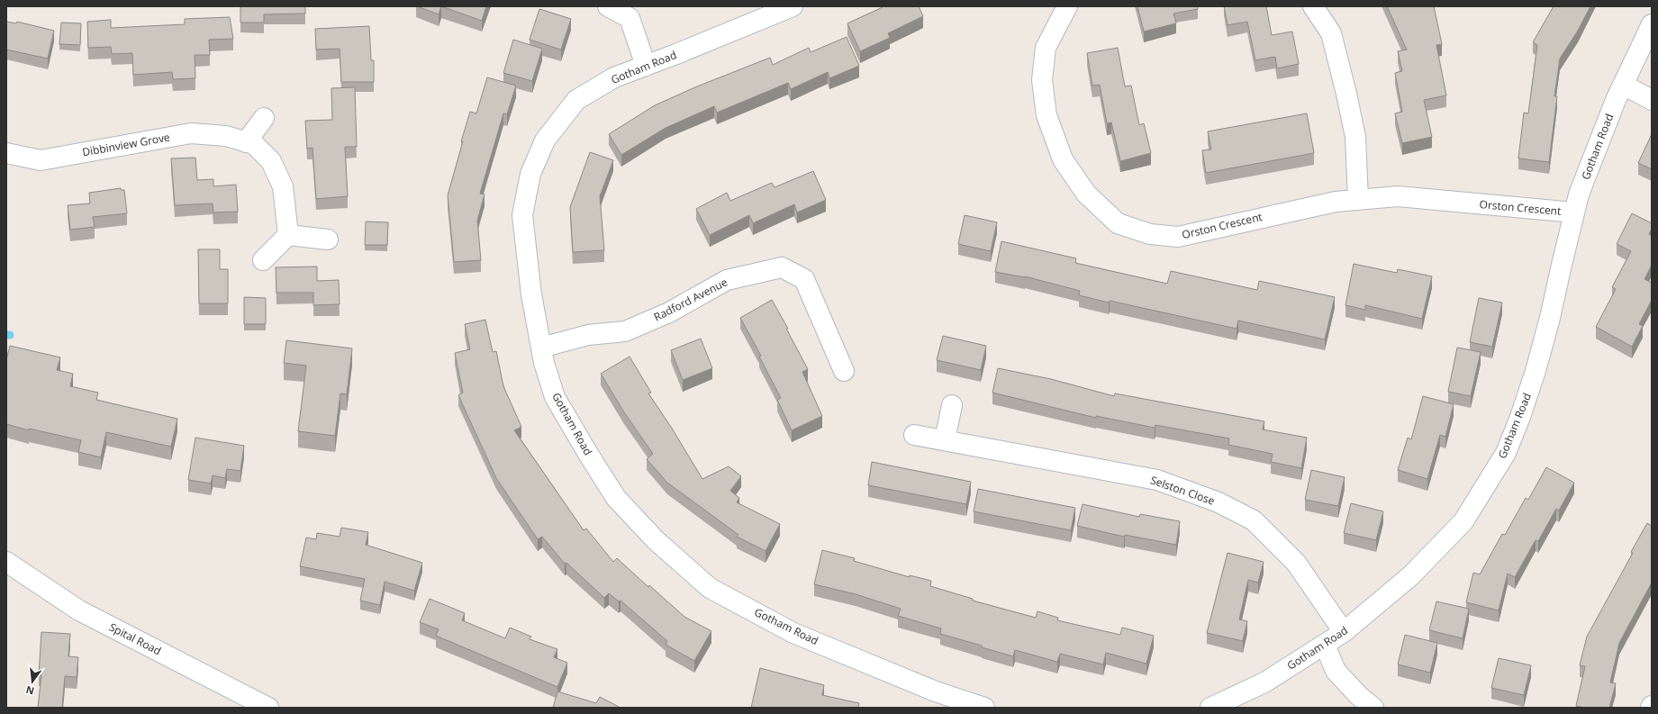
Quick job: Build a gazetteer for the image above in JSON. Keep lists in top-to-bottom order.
{
  "streets": {
    "street": [
      "Gotham Road",
      "Dibbinview Grove",
      "Orston Crescent",
      "Radford Avenue",
      "Selston Close",
      "Spital Road"
    ]
  },
  "crossings": [
    ["Gotham Road", "Orston Crescent"],
    ["Gotham Road", "Radford Avenue"],
    ["Gotham Road", "Selston Close"]
  ],
  "north": "bottom"
}
